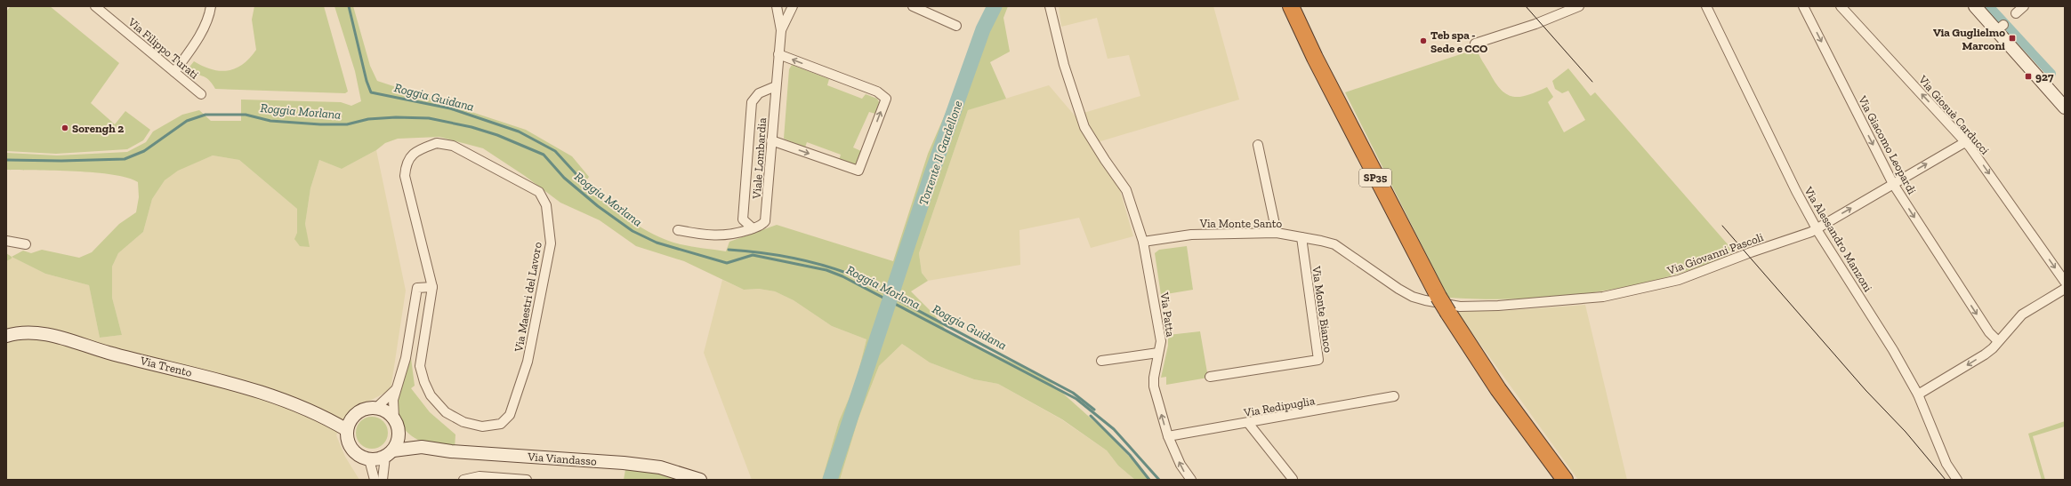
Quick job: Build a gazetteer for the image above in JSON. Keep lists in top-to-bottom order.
{
  "streets": {
    "highway": ["SP35"],
    "street": [
      "Via Filippo Turati",
      "Via Giosuè Carducci",
      "Via Giacomo Leopardi",
      "Viale Lombardia",
      "Via Monte Santo",
      "Via Alessandro Manzoni",
      "Via Giovanni Pascoli",
      "Via Maestri del Lavoro",
      "Via Monte Bianco",
      "Via Patta",
      "Via Trento",
      "Via Redipuglia",
      "Via Viandasso"
    ]
  },
  "crossings": [
    ["Via Giosuè Carducci", "Via Giovanni Pascoli"],
    ["Via Giacomo Leopardi", "Via Giovanni Pascoli"],
    ["SP35", "Via Monte Santo"],
    ["SP35", "Via Giovanni Pascoli"],
    ["Via Monte Santo", "Via Giovanni Pascoli"],
    ["Via Monte Santo", "Via Monte Bianco"],
    ["Via Monte Santo", "Via Patta"],
    ["Via Alessandro Manzoni", "Via Giovanni Pascoli"],
    ["Via Patta", "Via Redipuglia"],
    ["Via Trento", "Via Viandasso"]
  ],
  "one_way": ["Via Giacomo Leopardi"],
  "water": ["Roggia Guidana", "Roggia Morlana", "Torrente Il Gardellone"],
  "places": {
    "transit": ["Via Guglielmo Marconi", "927"],
    "other": ["Teb spa - Sede e CCO", "Sorengh 2"]
  }
}
